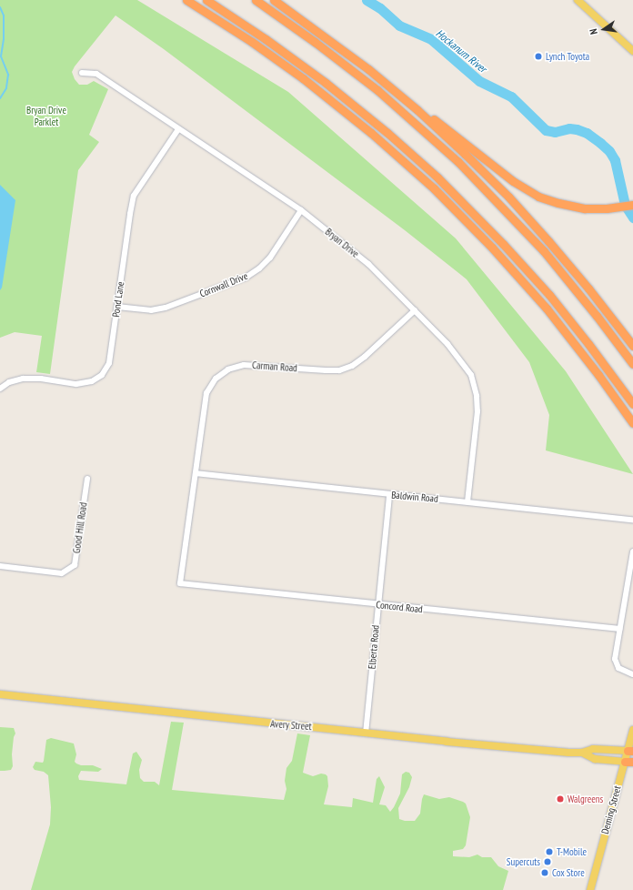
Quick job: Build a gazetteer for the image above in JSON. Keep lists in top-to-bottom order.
{
  "streets": {
    "main road": ["Avery Street", "Deming Street"],
    "street": [
      "Bryan Drive",
      "Cornwall Drive",
      "Pond Lane",
      "Carman Road",
      "Baldwin Road",
      "Good Hill Road",
      "Concord Road",
      "Elberta Road"
    ]
  },
  "crossings": [
    ["Bryan Drive", "Cornwall Drive"],
    ["Bryan Drive", "Pond Lane"],
    ["Bryan Drive", "Carman Road"],
    ["Bryan Drive", "Baldwin Road"],
    ["Cornwall Drive", "Pond Lane"],
    ["Carman Road", "Baldwin Road"],
    ["Carman Road", "Concord Road"],
    ["Baldwin Road", "Elberta Road"],
    ["Concord Road", "Elberta Road"],
    ["Elberta Road", "Avery Street"],
    ["Avery Street", "Deming Street"]
  ],
  "water": ["Hockanum River"],
  "parks": ["Bryan Drive Parklet"],
  "places": [
    "Lynch Toyota",
    "Walgreens",
    "T-Mobile",
    "Supercuts",
    "Cox Store"
  ],
  "north": "left"
}
